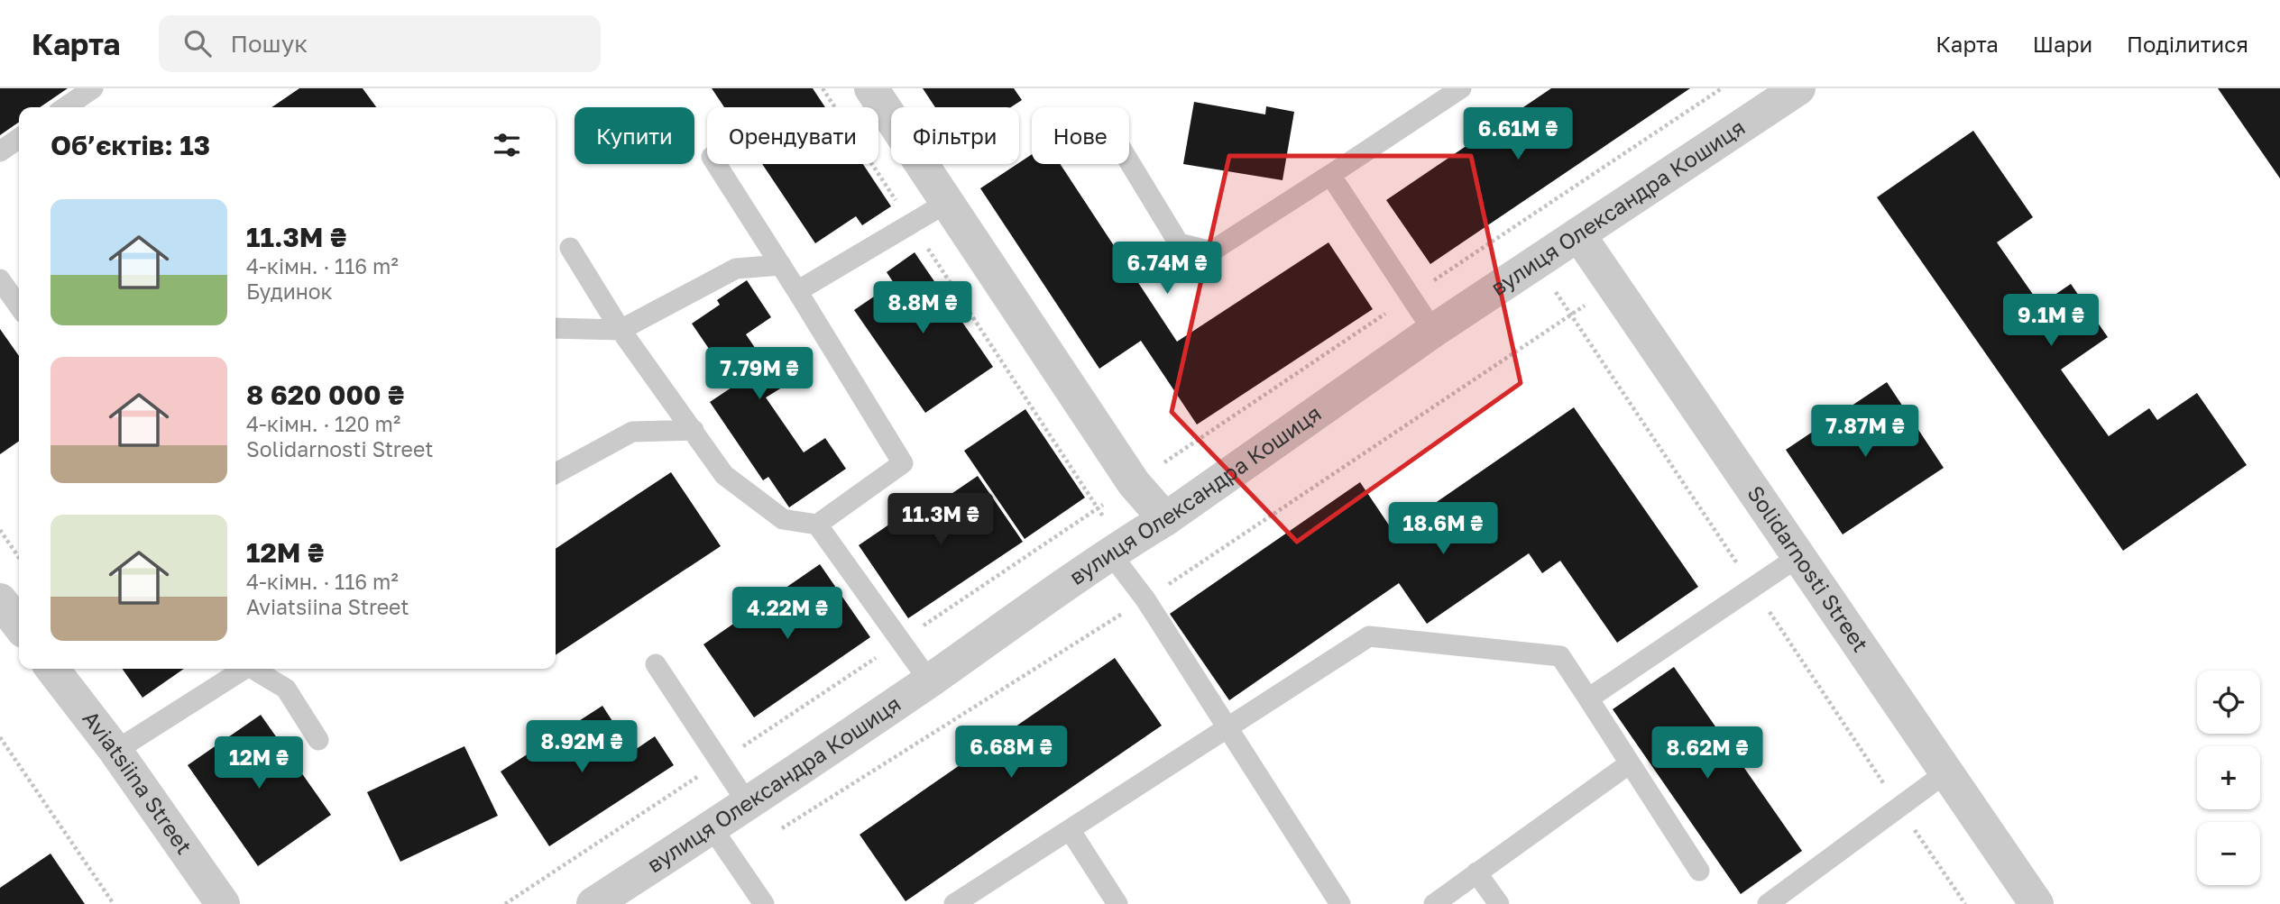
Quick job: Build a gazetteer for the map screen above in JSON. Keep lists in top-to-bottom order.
{
  "streets": {
    "street": ["вулиця Олександра Кошиця", "Solidarnosti Street", "Aviatsiina Street"]
  },
  "crossings": [
    ["вулиця Олександра Кошиця", "Solidarnosti Street"]
  ],
  "page": {
    "header": "Карта",
    "search": "Пошук",
    "nav": ["Карта", "Шари", "Поділитися"],
    "price": [
      "6.61M ₴",
      "6.74M ₴",
      "8.8M ₴",
      "9.1M ₴",
      "7.79M ₴",
      "7.87M ₴",
      "11.3M ₴",
      "18.6M ₴",
      "4.22M ₴",
      "8.92M ₴",
      "6.68M ₴",
      "8.62M ₴",
      "12M ₴"
    ],
    "chip": [
      "Купити",
      "Орендувати",
      "Фільтри",
      "Нове"
    ],
    "heading": "Об’єктів: 13",
    "list": [
      {
        "name": "11.3M ₴",
        "note": "4-кімн. · 116 m² · Будинок"
      },
      {
        "name": "8 620 000 ₴",
        "note": "4-кімн. · 120 m² · Solidarnosti Street"
      },
      {
        "name": "12M ₴",
        "note": "4-кімн. · 116 m² · Aviatsiina Street"
      }
    ],
    "map_buttons": ["+", "−"]
  }
}
